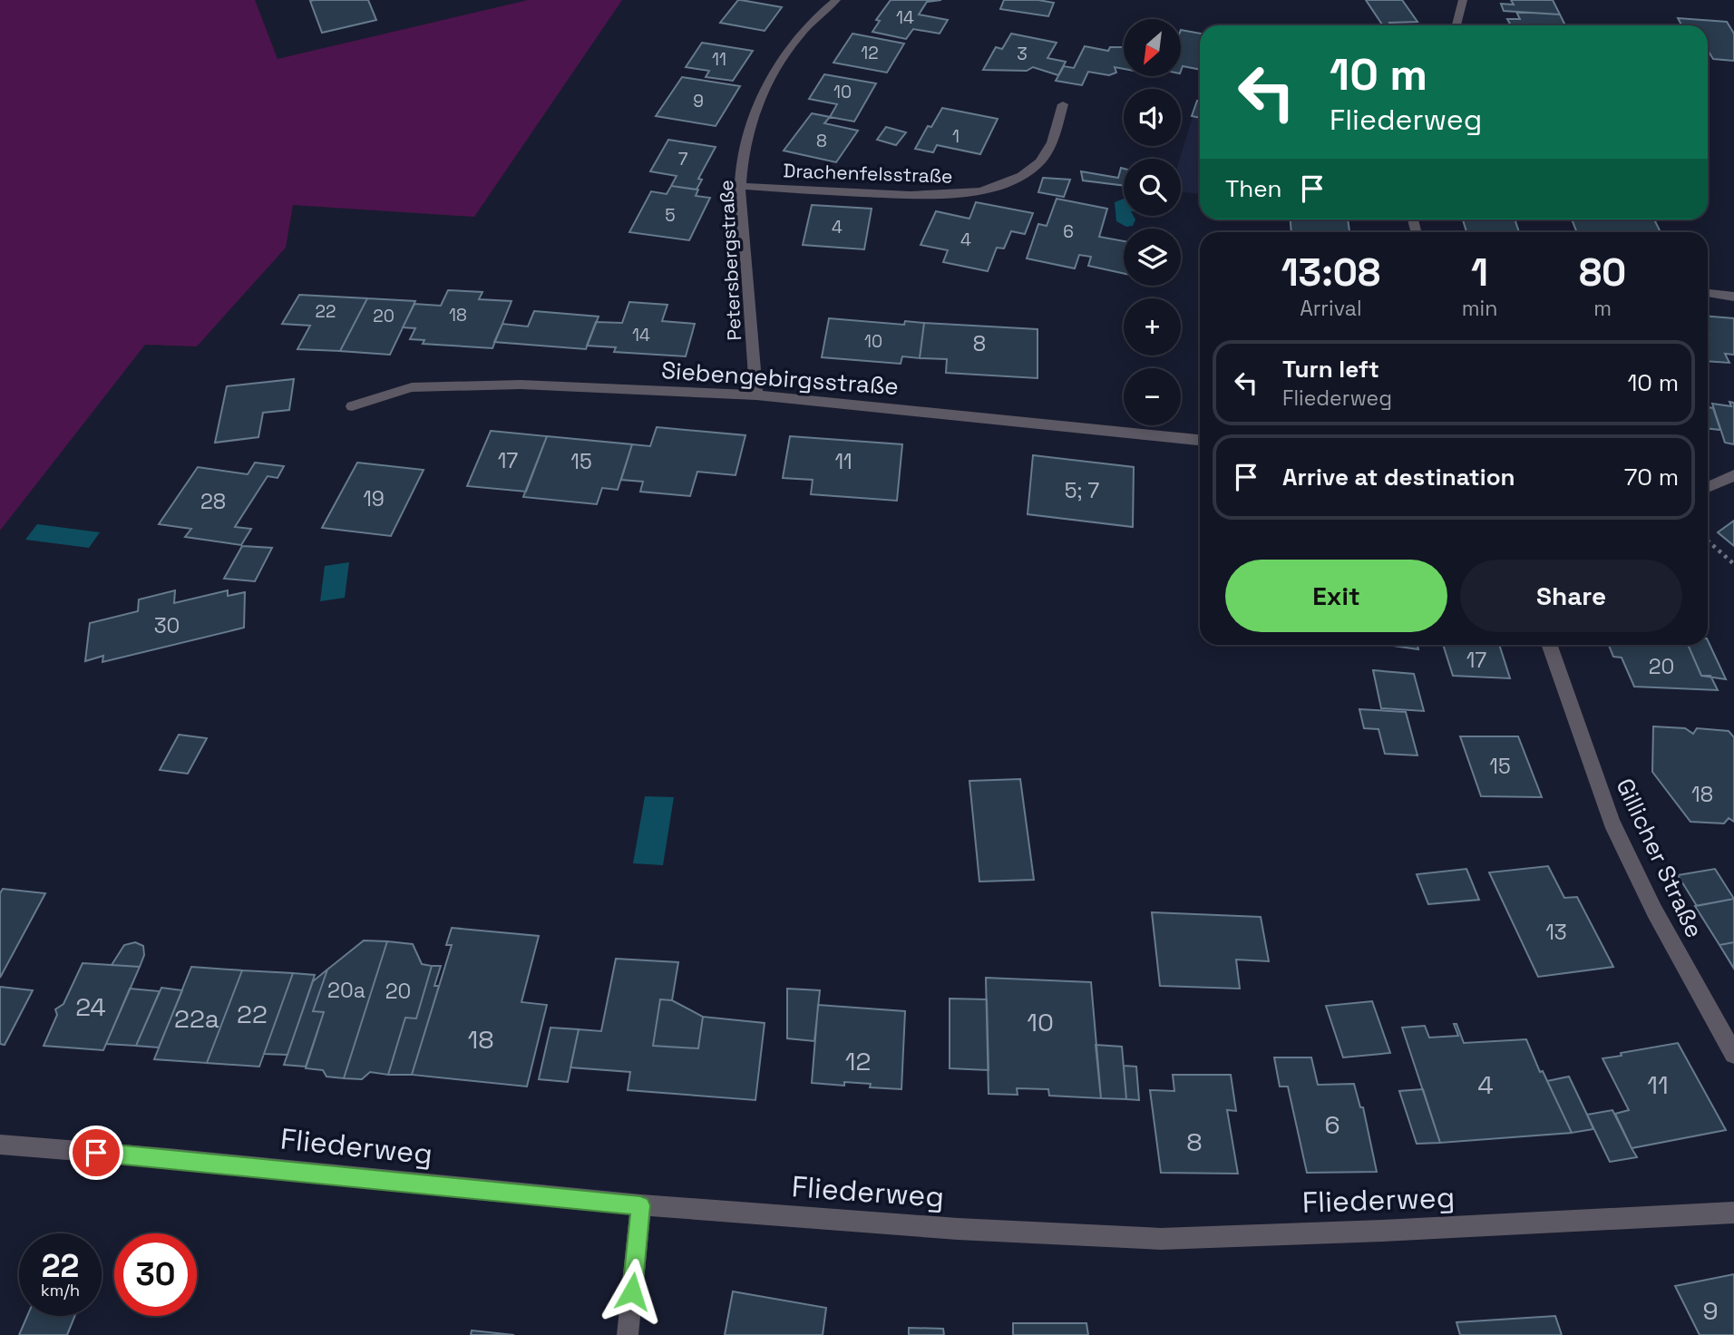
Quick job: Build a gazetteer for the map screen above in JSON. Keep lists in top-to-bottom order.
{
  "streets": {
    "street": [
      "Drachenfelsstraße",
      "Petersbergstraße",
      "Siebengebirgsstraße",
      "Gillicher Straße",
      "Fliederweg"
    ]
  },
  "crossings": [
    ["Drachenfelsstraße", "Petersbergstraße"],
    ["Petersbergstraße", "Siebengebirgsstraße"]
  ],
  "house_numbers": [
    "14",
    "12",
    "3",
    "11",
    "10",
    "9",
    "1",
    "8",
    "7",
    "5",
    "4",
    "6",
    "4",
    "22",
    "18",
    "20",
    "14",
    "10",
    "8",
    "17",
    "15",
    "11",
    "5; 7",
    "19",
    "28",
    "30",
    "17",
    "20",
    "15",
    "18",
    "13",
    "20a",
    "20",
    "24",
    "22",
    "22a",
    "10",
    "18",
    "12",
    "4",
    "11",
    "6",
    "8",
    "9"
  ],
  "north": "bottom left",
  "page": {
    "map_buttons": ["+", "−"],
    "turn": ["10 m", "Fliederweg"],
    "then": "Then",
    "eta": [
      "13:08",
      "Arrival",
      "1",
      "min",
      "80",
      "m"
    ],
    "list": [
      {
        "name": "Turn left",
        "note": "Fliederweg",
        "value": "10 m"
      },
      {
        "name": "Arrive at destination",
        "value": "70 m"
      }
    ],
    "buttons": ["Exit", "Share"],
    "speed": "22 km/h",
    "limit": "30"
  }
}
